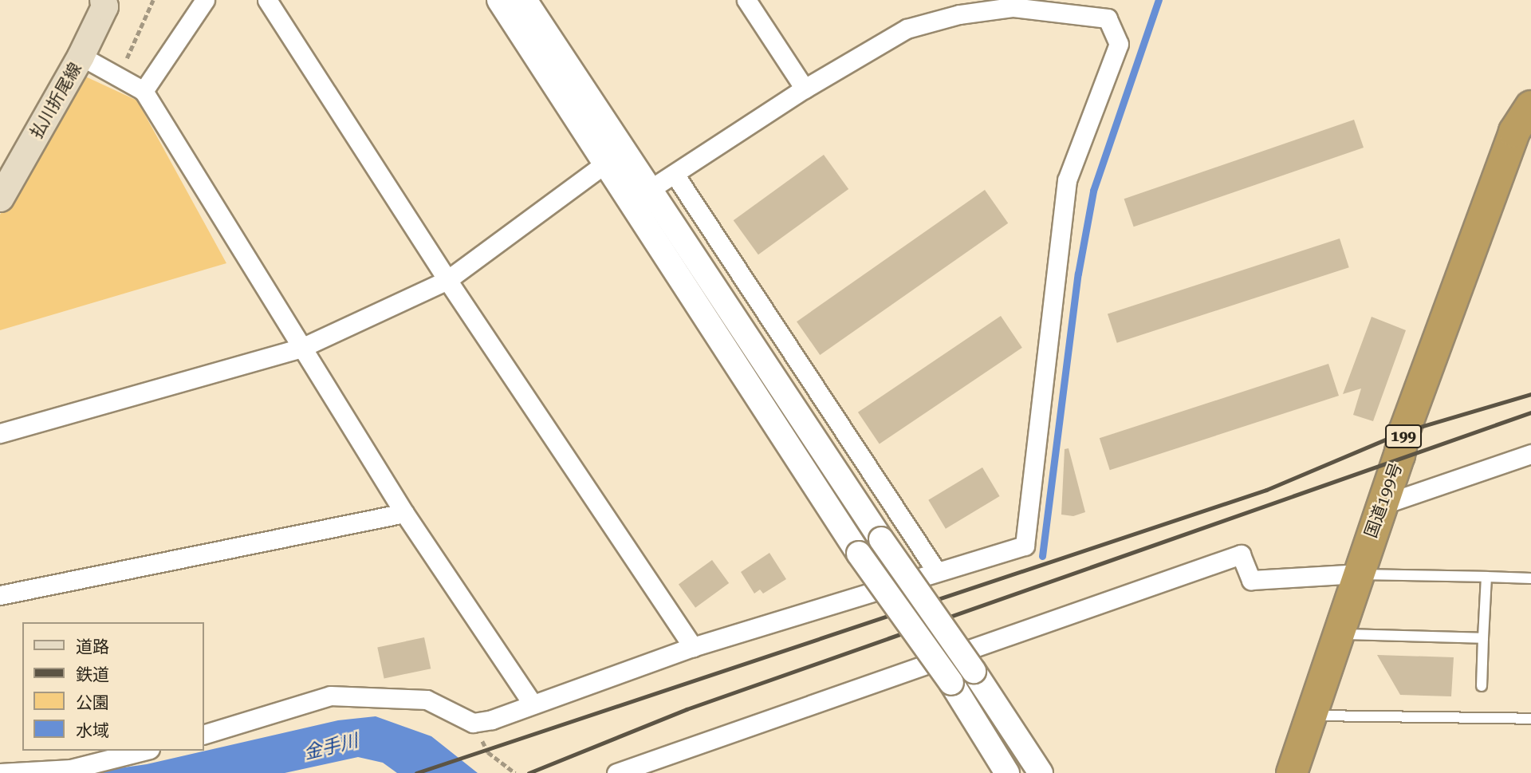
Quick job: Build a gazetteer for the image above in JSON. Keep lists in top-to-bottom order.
{
  "streets": {
    "highway": ["199", "国道199号"],
    "main road": ["払川折尾線"]
  },
  "water": ["金手川"],
  "legend": [
    "道路",
    "鉄道",
    "公園",
    "水域"
  ]
}
